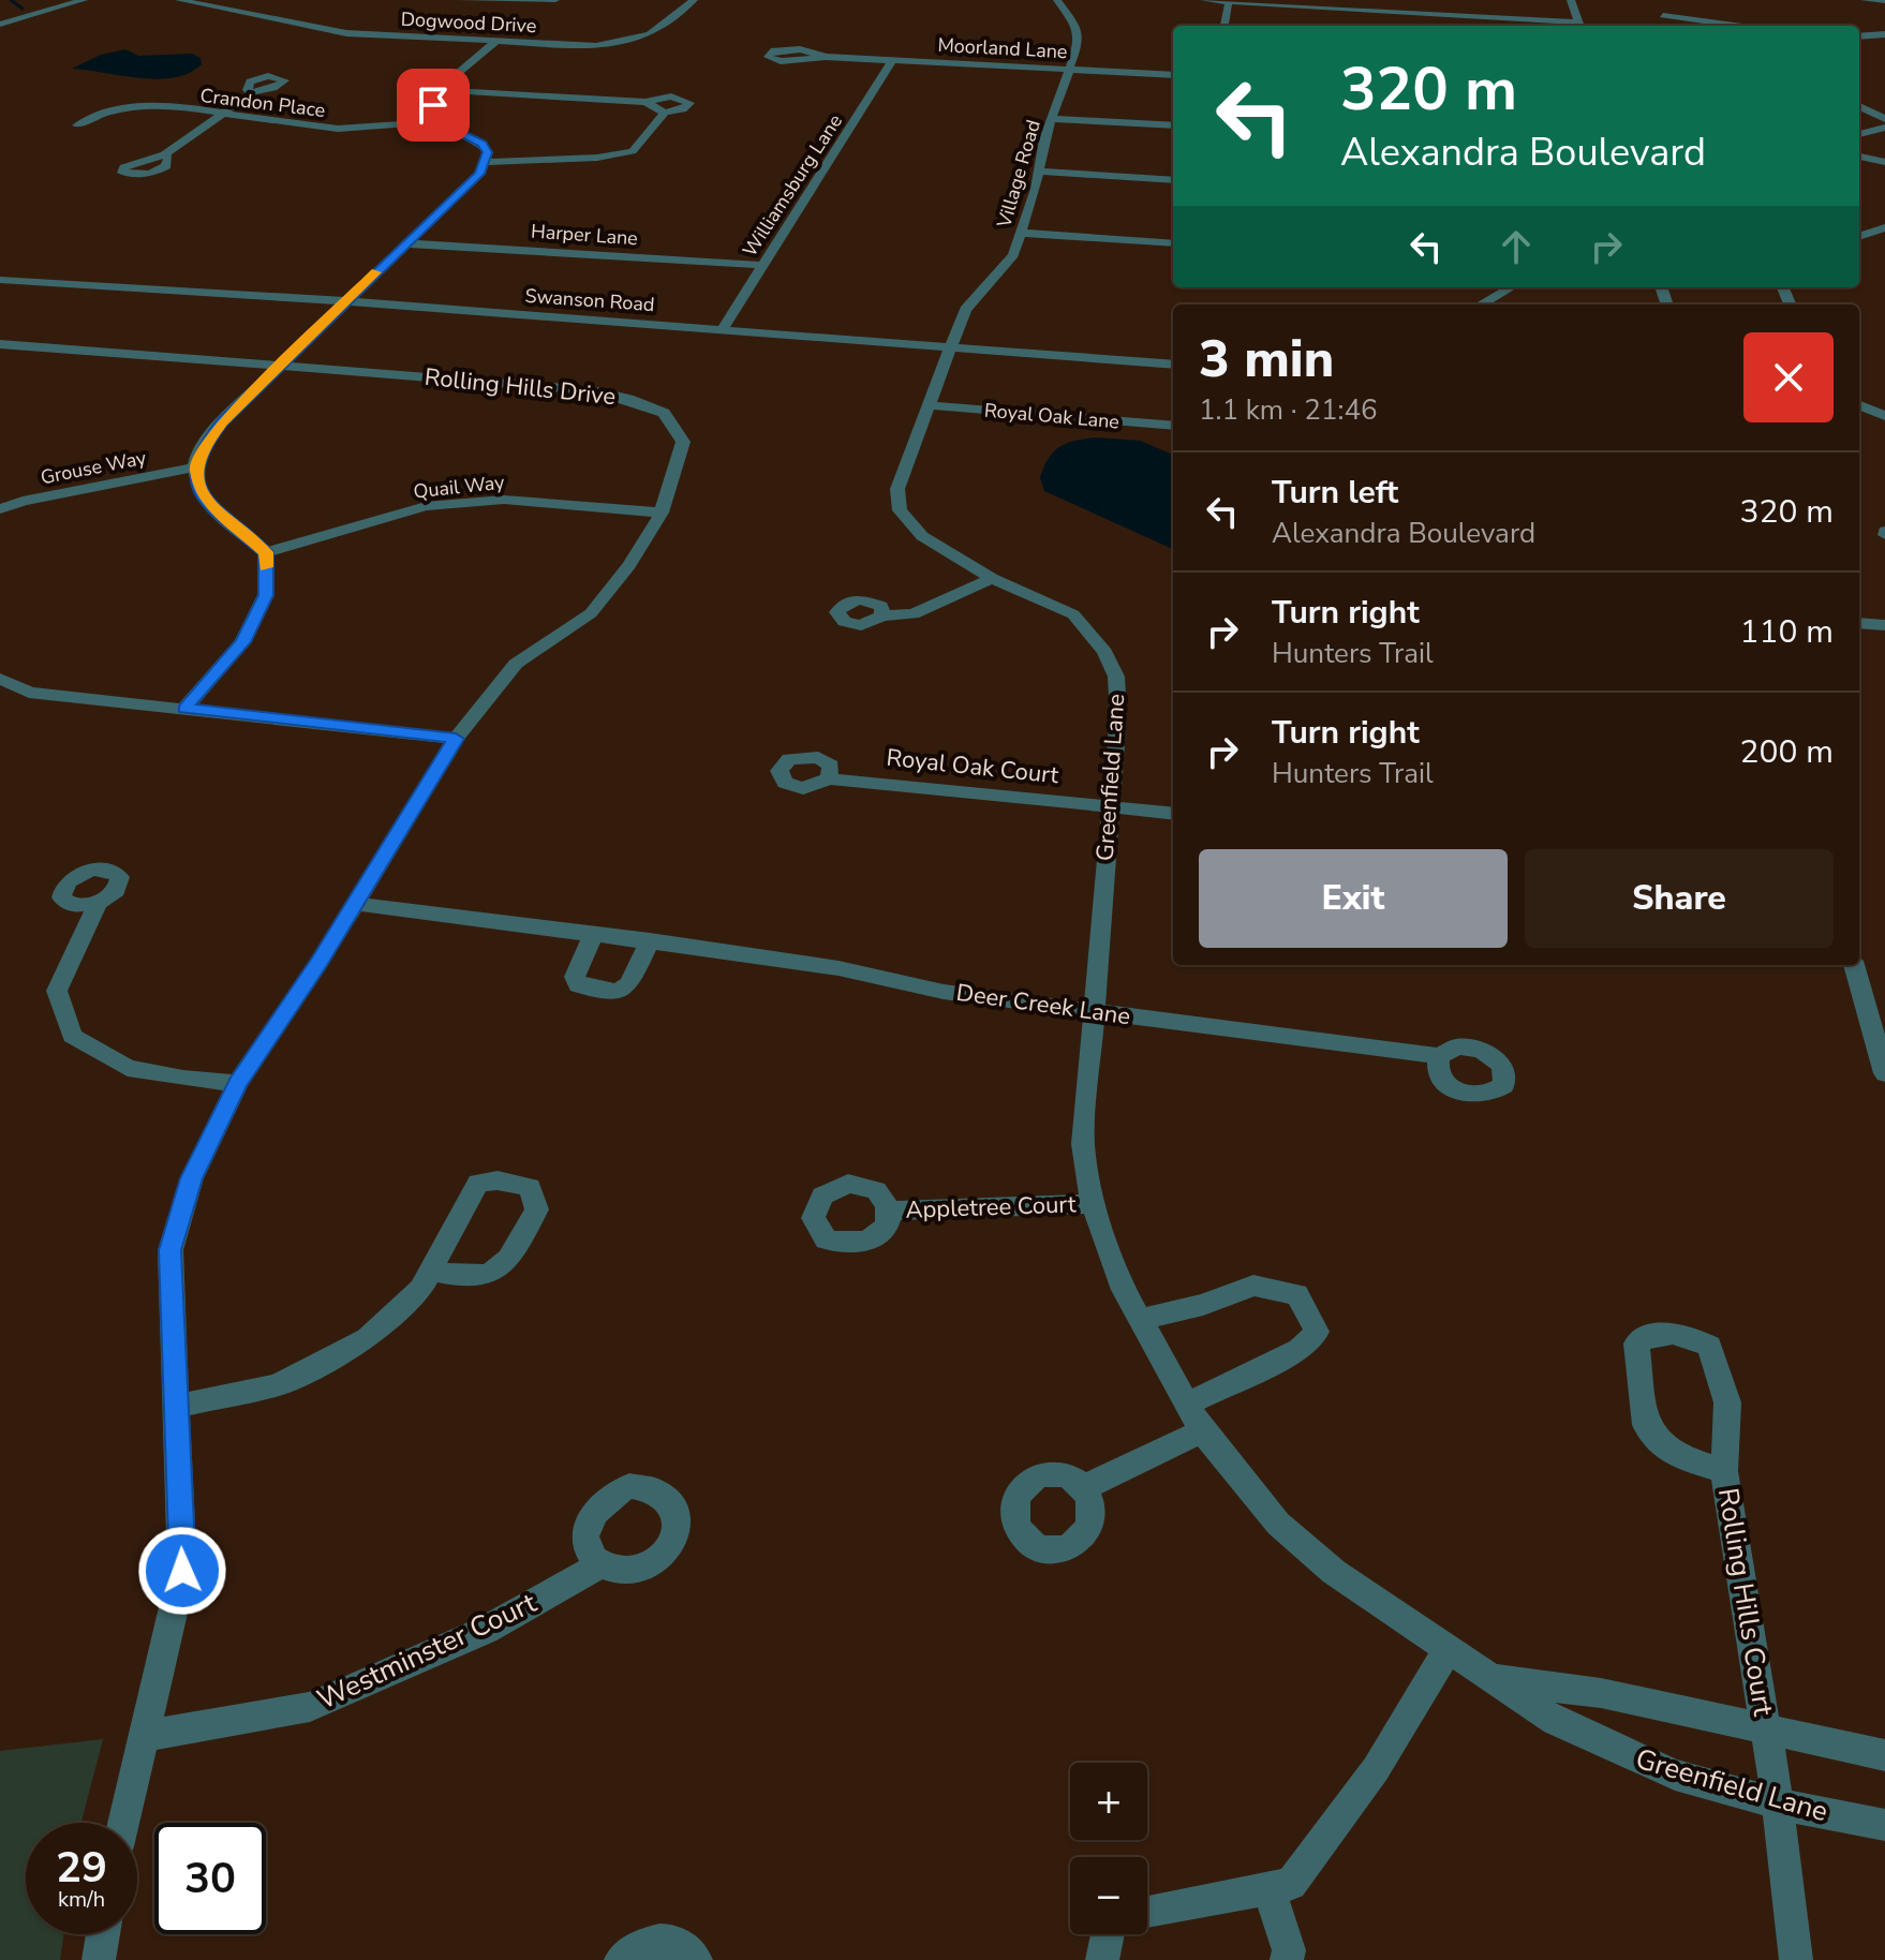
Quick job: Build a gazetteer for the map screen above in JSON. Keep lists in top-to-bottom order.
{
  "streets": {
    "street": [
      "Dogwood Drive",
      "Moorland Lane",
      "Crandon Place",
      "Village Road",
      "Williamsburg Lane",
      "Harper Lane",
      "Swanson Road",
      "Rolling Hills Drive",
      "Royal Oak Lane",
      "Grouse Way",
      "Quail Way",
      "Royal Oak Court",
      "Greenfield Lane",
      "Deer Creek Lane",
      "Appletree Court",
      "Rolling Hills Court",
      "Westminster Court"
    ]
  },
  "crossings": [
    ["Moorland Lane", "Village Road"],
    ["Moorland Lane", "Williamsburg Lane"],
    ["Village Road", "Swanson Road"],
    ["Village Road", "Greenfield Lane"],
    ["Williamsburg Lane", "Harper Lane"],
    ["Williamsburg Lane", "Swanson Road"],
    ["Swanson Road", "Greenfield Lane"],
    ["Rolling Hills Drive", "Quail Way"],
    ["Rolling Hills Drive", "Deer Creek Lane"],
    ["Rolling Hills Drive", "Westminster Court"],
    ["Royal Oak Lane", "Greenfield Lane"],
    ["Royal Oak Court", "Greenfield Lane"],
    ["Greenfield Lane", "Deer Creek Lane"],
    ["Greenfield Lane", "Appletree Court"],
    ["Greenfield Lane", "Rolling Hills Court"]
  ],
  "page": {
    "turn": ["320 m", "Alexandra Boulevard"],
    "heading": ["3 min", "1.1 km · 21:46"],
    "list": [
      {
        "name": "Turn left",
        "note": "Alexandra Boulevard",
        "value": "320 m"
      },
      {
        "name": "Turn right",
        "note": "Hunters Trail",
        "value": "110 m"
      },
      {
        "name": "Turn right",
        "note": "Hunters Trail",
        "value": "200 m"
      }
    ],
    "buttons": ["Exit", "Share"],
    "map_buttons": ["+", "−"],
    "speed": "29 km/h",
    "limit": "30"
  }
}
